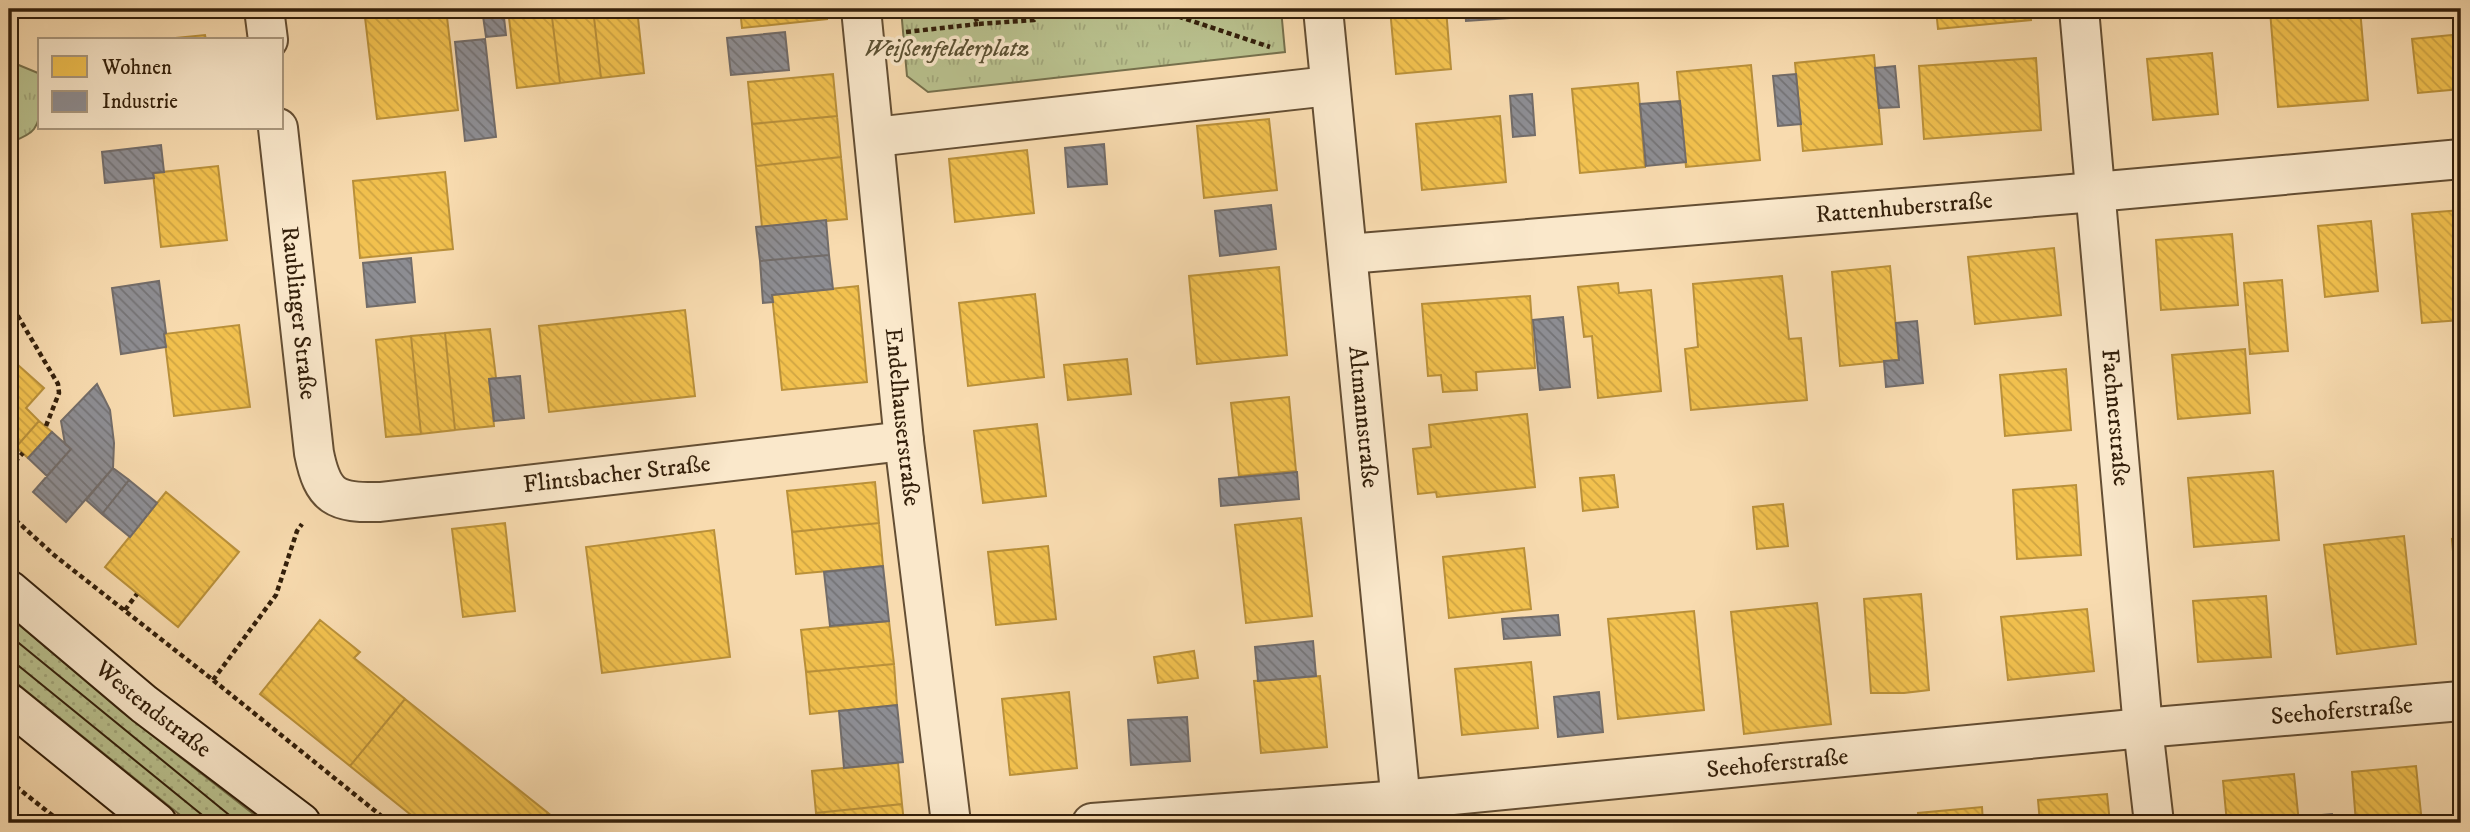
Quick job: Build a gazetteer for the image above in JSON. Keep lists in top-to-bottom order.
{
  "streets": {
    "street": [
      "Rattenhuberstraße",
      "Raublinger Straße",
      "Endelhauserstraße",
      "Altmannstraße",
      "Fachnerstraße",
      "Flintsbacher Straße",
      "Westendstraße",
      "Seehoferstraße"
    ]
  },
  "crossings": [
    ["Rattenhuberstraße", "Altmannstraße"],
    ["Rattenhuberstraße", "Fachnerstraße"],
    ["Raublinger Straße", "Flintsbacher Straße"],
    ["Endelhauserstraße", "Flintsbacher Straße"],
    ["Altmannstraße", "Seehoferstraße"],
    ["Fachnerstraße", "Seehoferstraße"]
  ],
  "parks": ["Weißenfelderplatz"],
  "legend": ["Wohnen", "Industrie"]
}
